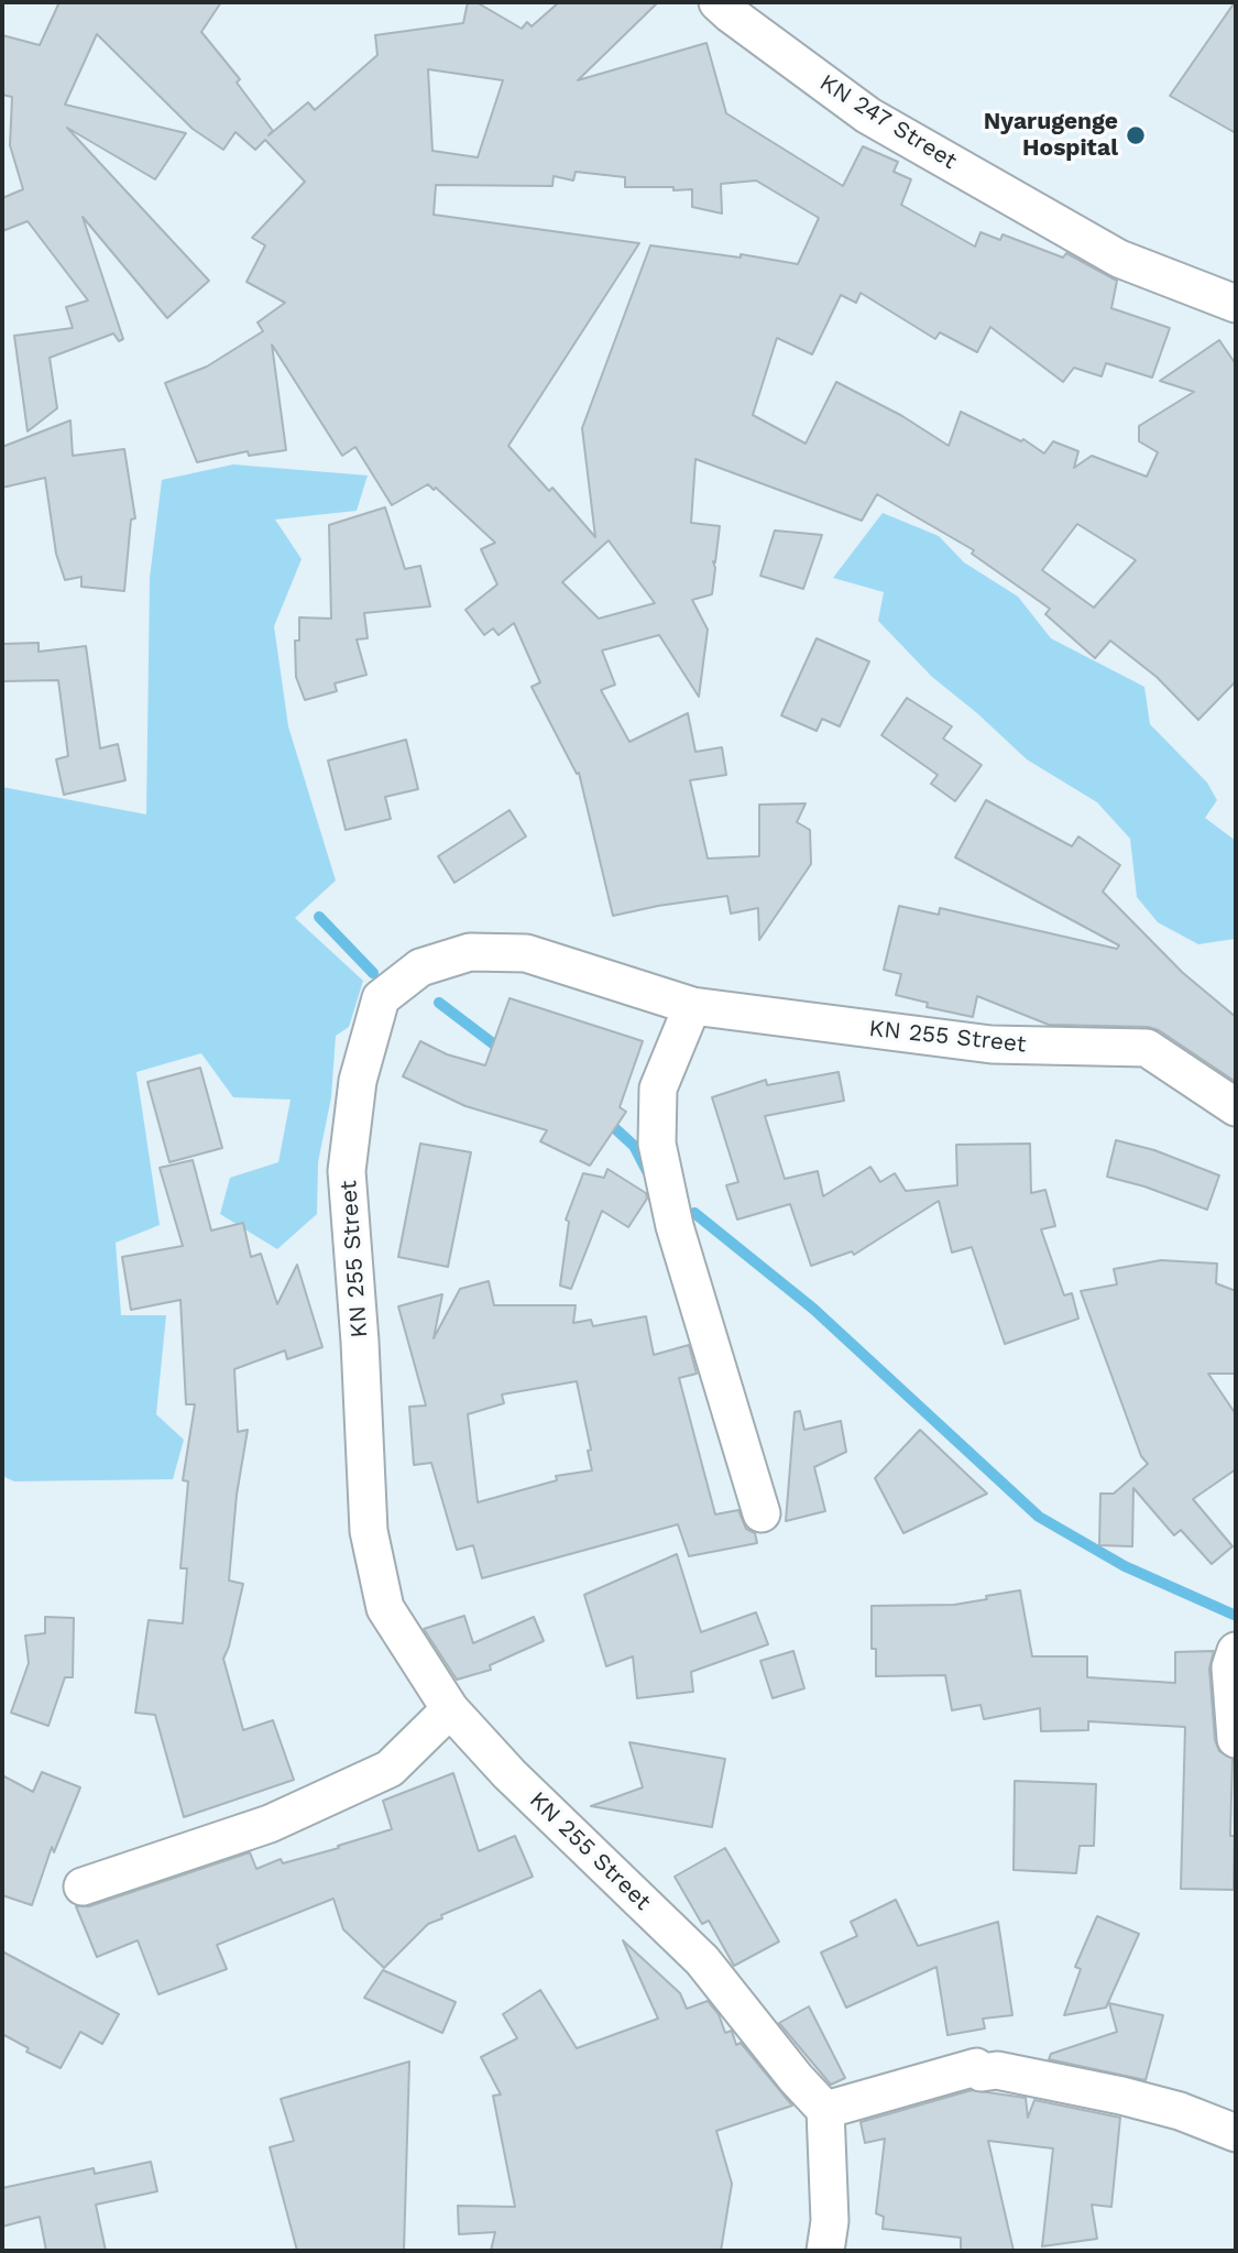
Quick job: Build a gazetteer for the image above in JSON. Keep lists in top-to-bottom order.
{
  "streets": {
    "street": ["KN 247 Street", "KN 255 Street"]
  },
  "places": ["Nyarugenge Hospital"]
}
